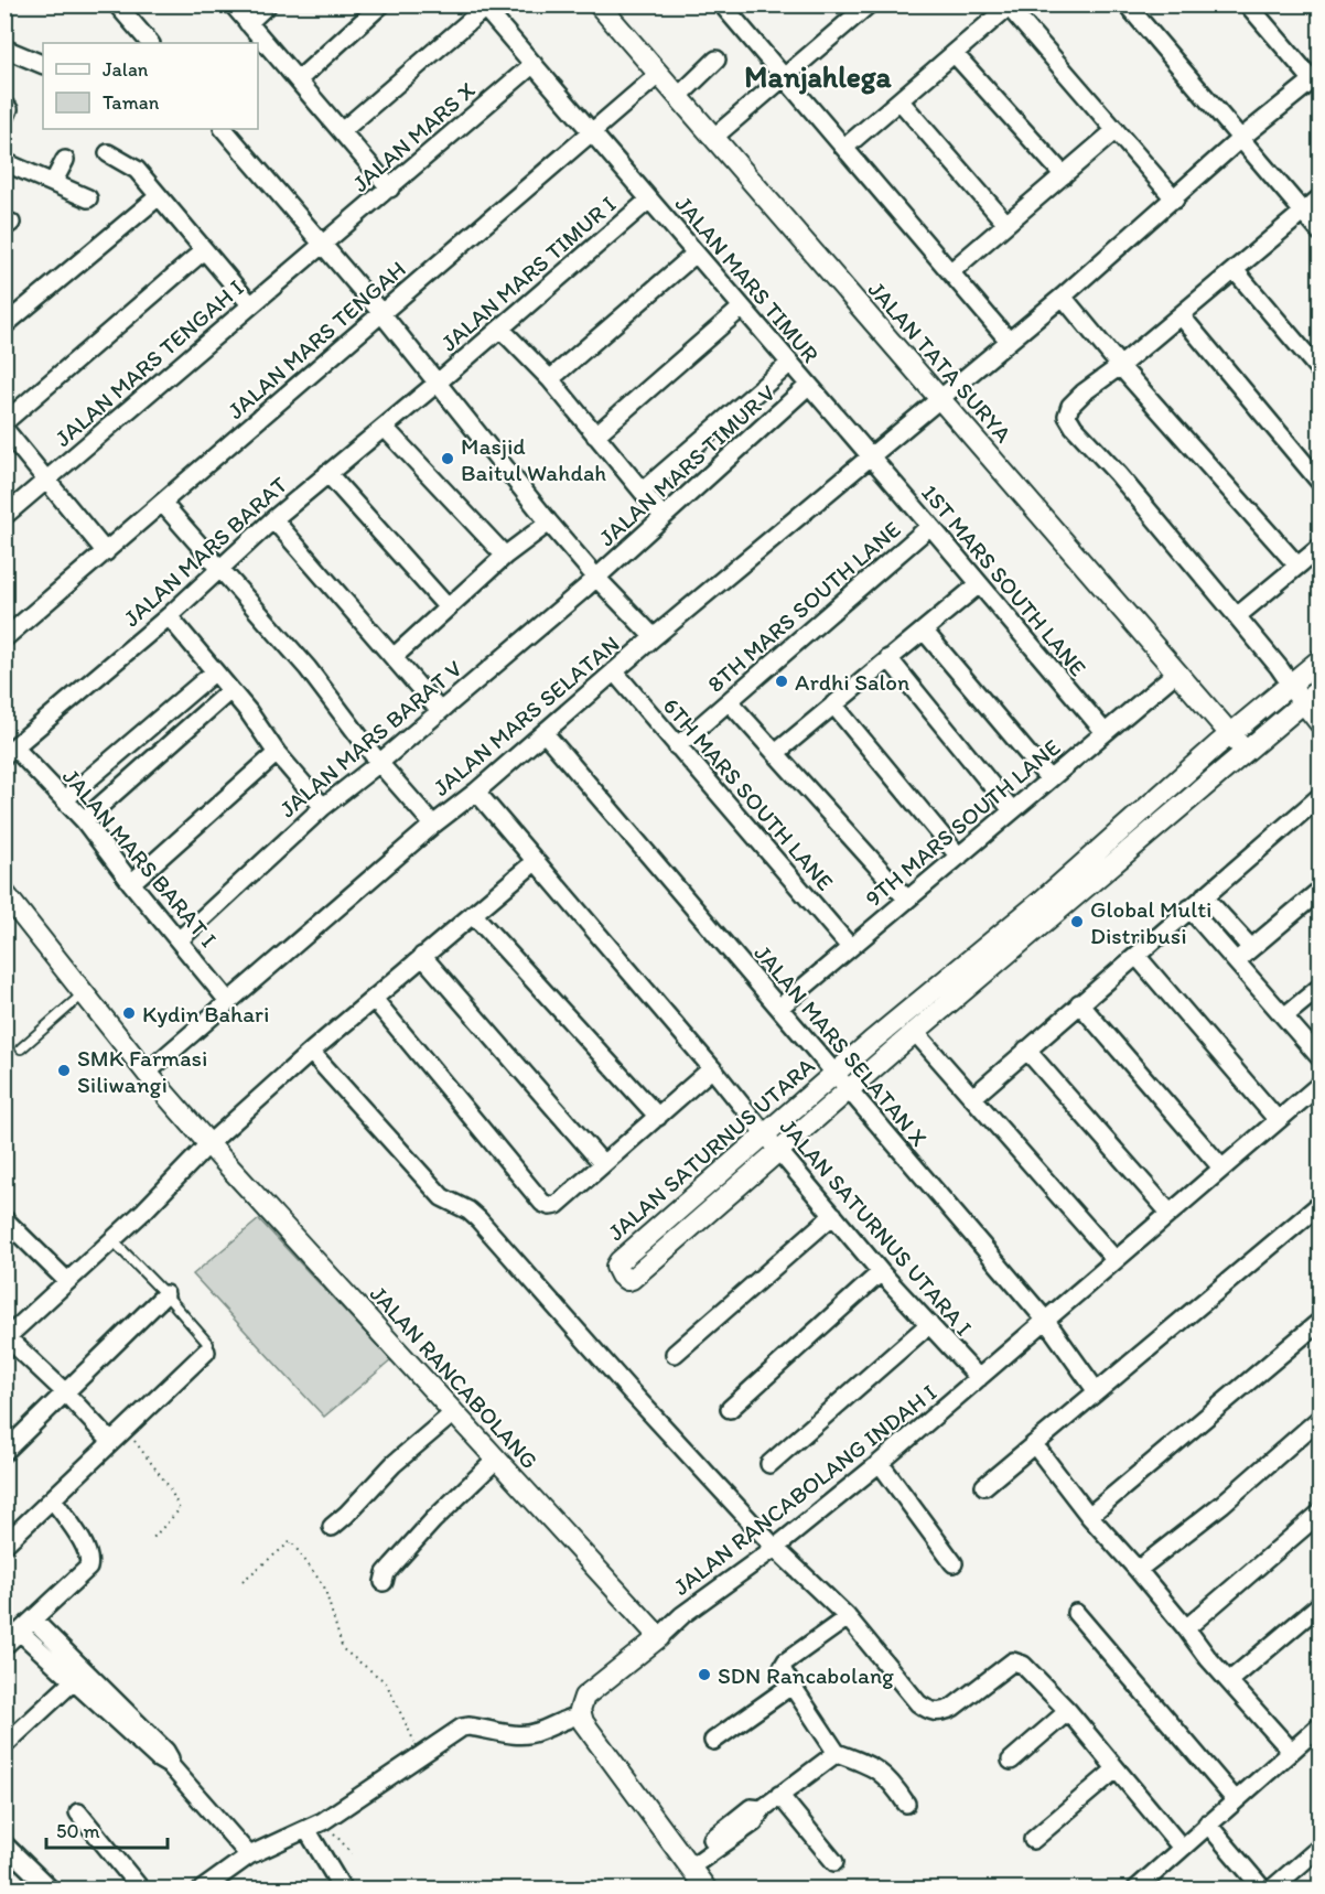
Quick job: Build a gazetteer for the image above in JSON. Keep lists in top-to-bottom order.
{
  "streets": {
    "street": [
      "JALAN MARS X",
      "JALAN MARS TIMUR I",
      "JALAN MARS TIMUR",
      "JALAN MARS TENGAH",
      "JALAN TATA SURYA",
      "JALAN MARS TENGAH I",
      "JALAN MARS TIMUR V",
      "JALAN MARS BARAT",
      "1ST MARS SOUTH LANE",
      "8TH MARS SOUTH LANE",
      "JALAN MARS SELATAN",
      "JALAN MARS BARAT V",
      "6TH MARS SOUTH LANE",
      "9TH MARS SOUTH LANE",
      "JALAN MARS BARAT I",
      "JALAN MARS SELATAN X",
      "JALAN SATURNUS UTARA",
      "JALAN SATURNUS UTARA I",
      "JALAN RANCABOLANG",
      "JALAN RANCABOLANG INDAH I"
    ]
  },
  "crossings": [
    ["JALAN MARS X", "JALAN MARS TIMUR"],
    ["JALAN MARS X", "JALAN MARS TENGAH I"],
    ["JALAN MARS TIMUR I", "JALAN MARS TIMUR"],
    ["JALAN MARS TIMUR I", "JALAN MARS BARAT"],
    ["JALAN MARS TIMUR", "JALAN MARS TENGAH"],
    ["JALAN MARS TIMUR", "JALAN MARS TIMUR V"],
    ["JALAN MARS TIMUR", "1ST MARS SOUTH LANE"],
    ["JALAN MARS TIMUR", "JALAN MARS SELATAN"],
    ["JALAN MARS TENGAH", "JALAN TATA SURYA"],
    ["JALAN TATA SURYA", "JALAN MARS SELATAN"],
    ["JALAN TATA SURYA", "9TH MARS SOUTH LANE"],
    ["JALAN TATA SURYA", "JALAN SATURNUS UTARA"],
    ["JALAN MARS TIMUR V", "JALAN MARS BARAT V"],
    ["JALAN MARS BARAT", "JALAN MARS BARAT I"],
    ["1ST MARS SOUTH LANE", "8TH MARS SOUTH LANE"],
    ["1ST MARS SOUTH LANE", "JALAN MARS SELATAN"],
    ["1ST MARS SOUTH LANE", "9TH MARS SOUTH LANE"],
    ["8TH MARS SOUTH LANE", "6TH MARS SOUTH LANE"],
    ["JALAN MARS SELATAN", "6TH MARS SOUTH LANE"],
    ["JALAN MARS SELATAN", "JALAN MARS BARAT I"],
    ["JALAN MARS SELATAN", "JALAN MARS SELATAN X"],
    ["JALAN MARS SELATAN", "JALAN SATURNUS UTARA I"],
    ["JALAN MARS SELATAN", "JALAN RANCABOLANG"],
    ["JALAN MARS BARAT V", "JALAN MARS BARAT I"],
    ["6TH MARS SOUTH LANE", "9TH MARS SOUTH LANE"],
    ["9TH MARS SOUTH LANE", "JALAN MARS SELATAN X"],
    ["JALAN MARS SELATAN X", "JALAN SATURNUS UTARA"],
    ["JALAN MARS SELATAN X", "JALAN RANCABOLANG INDAH I"],
    ["JALAN SATURNUS UTARA", "JALAN SATURNUS UTARA I"],
    ["JALAN SATURNUS UTARA I", "JALAN RANCABOLANG INDAH I"],
    ["JALAN RANCABOLANG", "JALAN RANCABOLANG INDAH I"]
  ],
  "districts": ["Manjahlega"],
  "places": [
    "Masjid Baitul Wahdah",
    "Ardhi Salon",
    "Global Multi Distribusi",
    "Kydin Bahari",
    "SMK Farmasi Siliwangi",
    "SDN Rancabolang"
  ],
  "legend": ["Jalan", "Taman"],
  "scale_bar": "50 m"
}
